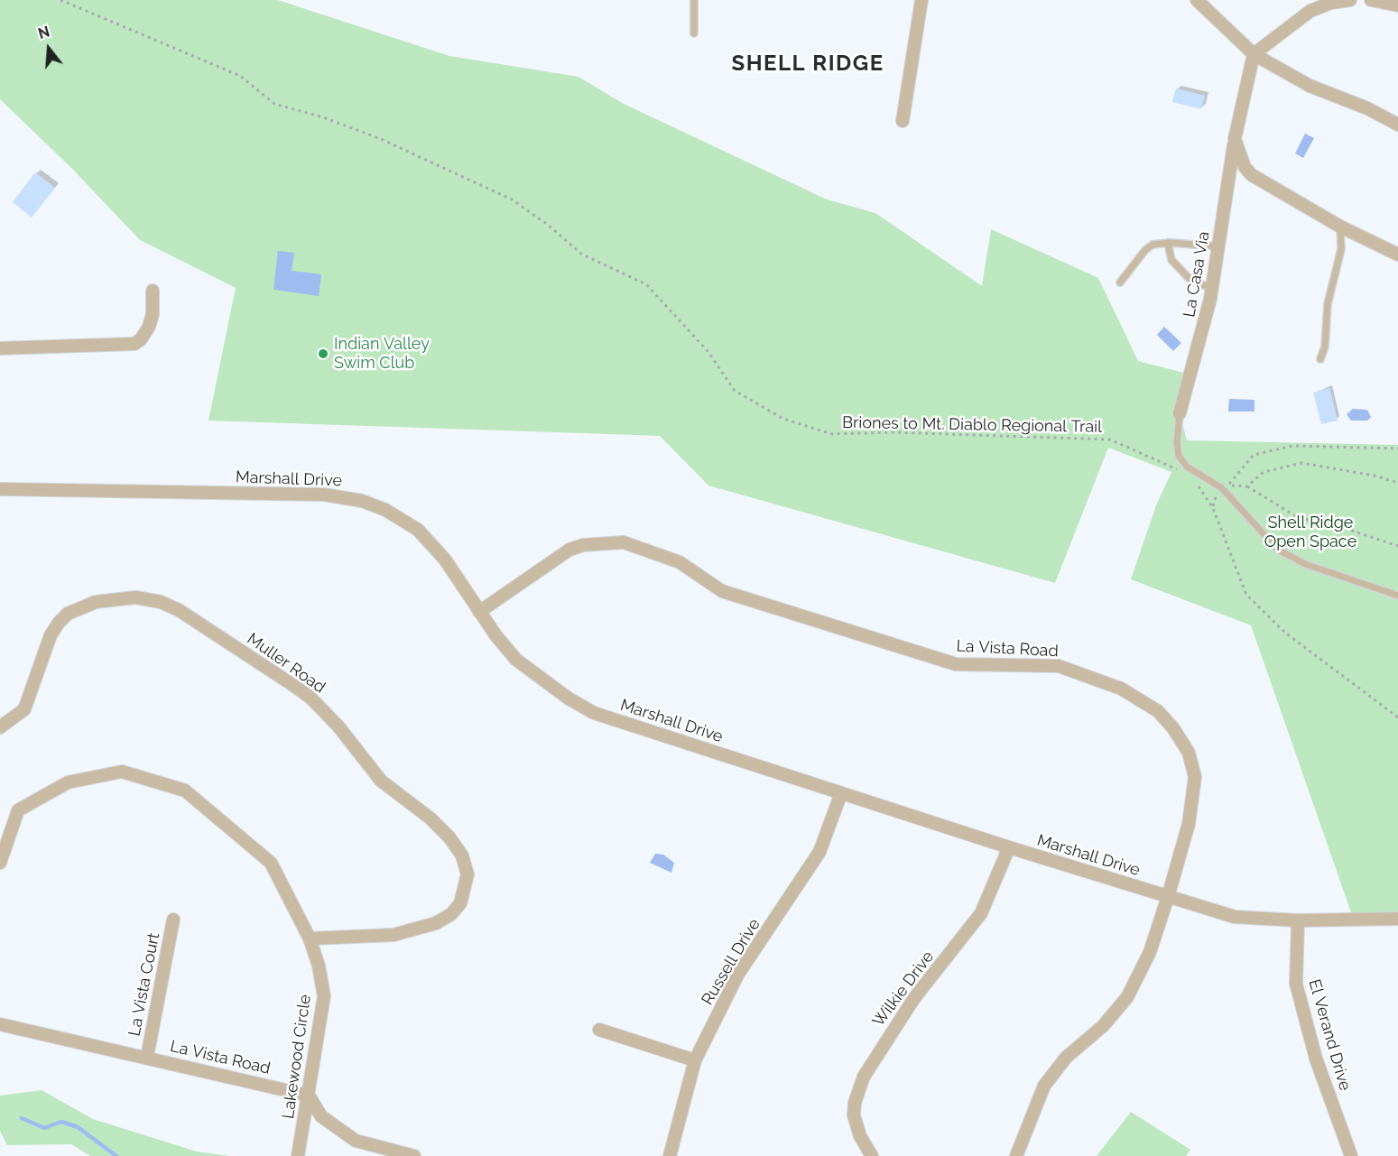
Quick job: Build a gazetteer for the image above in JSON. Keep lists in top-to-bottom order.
{
  "streets": {
    "street": [
      "La Casa Via",
      "Marshall Drive",
      "La Vista Road",
      "Muller Road",
      "Russell Drive",
      "La Vista Court",
      "Wilkie Drive",
      "El Verand Drive",
      "Lakewood Circle"
    ],
    "path": ["Briones to Mt. Diablo Regional Trail"]
  },
  "crossings": [
    ["Marshall Drive", "La Vista Road"],
    ["Marshall Drive", "Russell Drive"],
    ["Marshall Drive", "Wilkie Drive"],
    ["Marshall Drive", "El Verand Drive"],
    ["La Vista Road", "La Vista Court"],
    ["La Vista Road", "Lakewood Circle"],
    ["Muller Road", "Lakewood Circle"]
  ],
  "districts": ["SHELL RIDGE"],
  "parks": ["Shell Ridge Open Space"],
  "places": ["Indian Valley Swim Club"],
  "north": "top"
}
